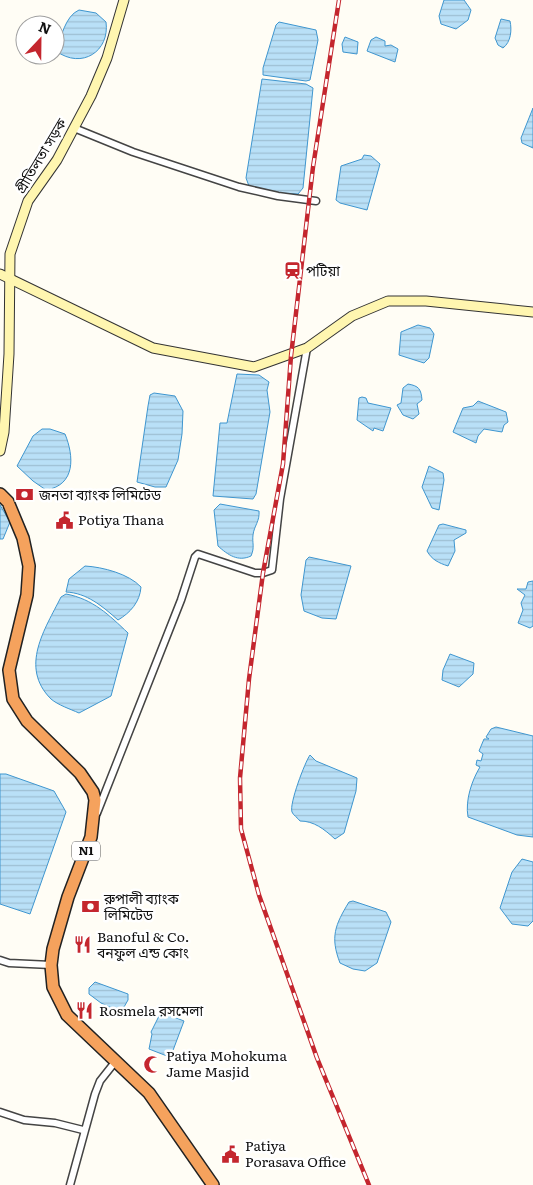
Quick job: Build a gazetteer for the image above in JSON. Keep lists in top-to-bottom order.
{
  "streets": {
    "highway": ["N1"],
    "street": ["প্রীতিলতা সড়ক"]
  },
  "places": {
    "station": ["পটিয়া"],
    "bank": ["জনতা ব্যাংক লিমিটেড", "রুপালী ব্যাংক লিমিটেড"],
    "public building": ["Potiya Thana", "Patiya Porasava Office"],
    "restaurant": ["Banoful & Co. বনফুল এন্ড কোং", "Rosmela রসমেলা"],
    "mosque": ["Patiya Mohokuma Jame Masjid"]
  },
  "north": "top"
}
